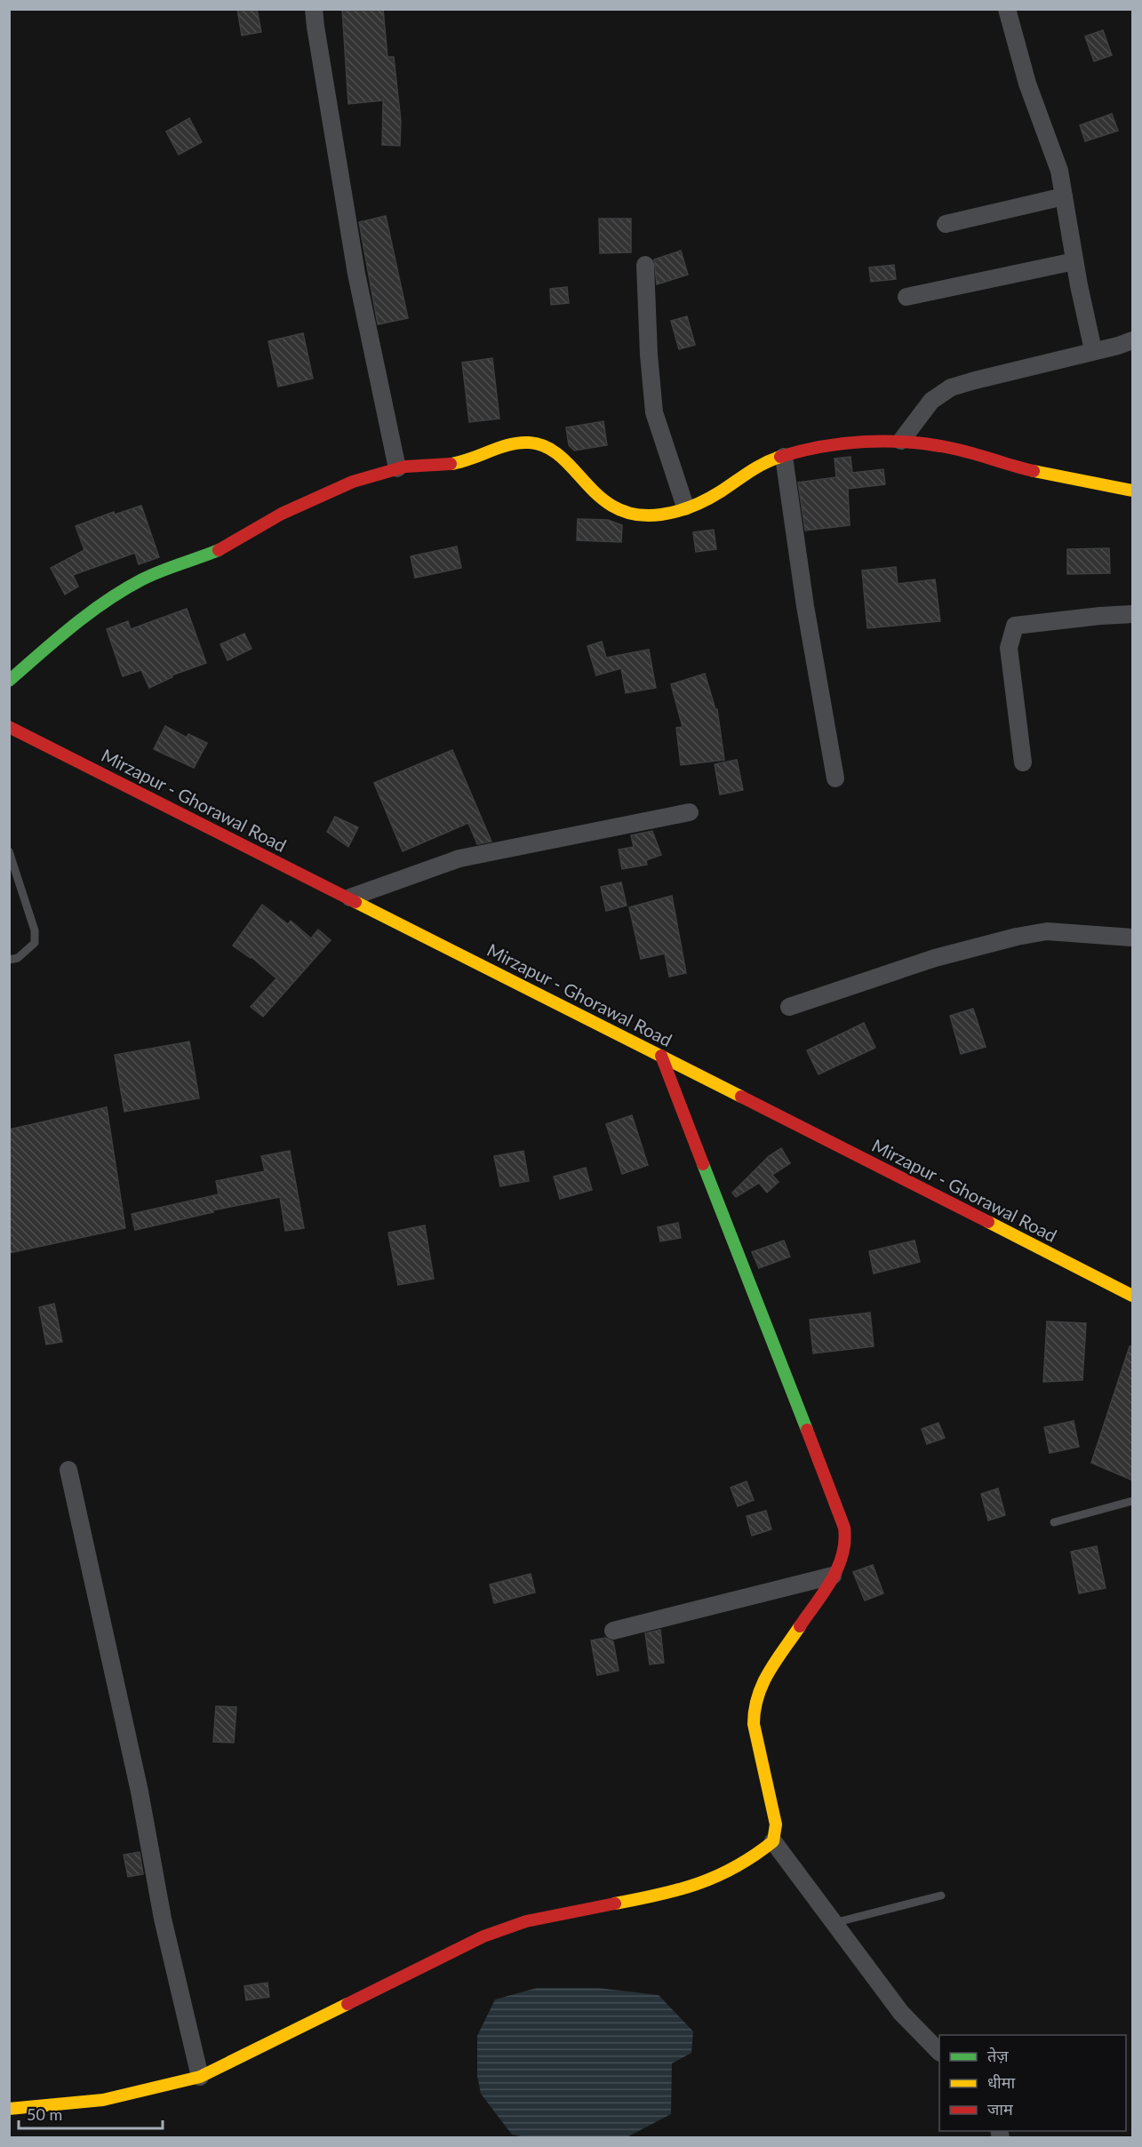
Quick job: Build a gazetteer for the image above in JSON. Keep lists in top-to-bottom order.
{
  "streets": {
    "street": ["Mirzapur - Ghorawal Road"]
  },
  "legend": ["तेज़", "धीमा", "जाम"],
  "scale_bar": "50 m"
}
